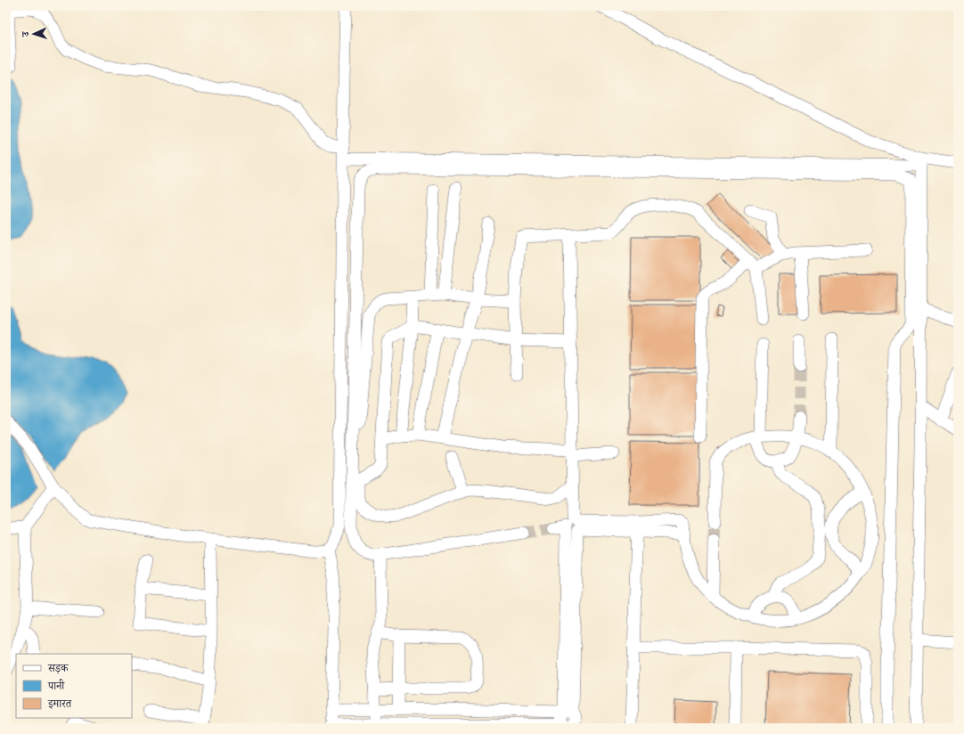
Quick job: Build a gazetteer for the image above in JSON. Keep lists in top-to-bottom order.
{
  "legend": ["सड़क", "पानी", "इमारत"],
  "north": "left"
}
